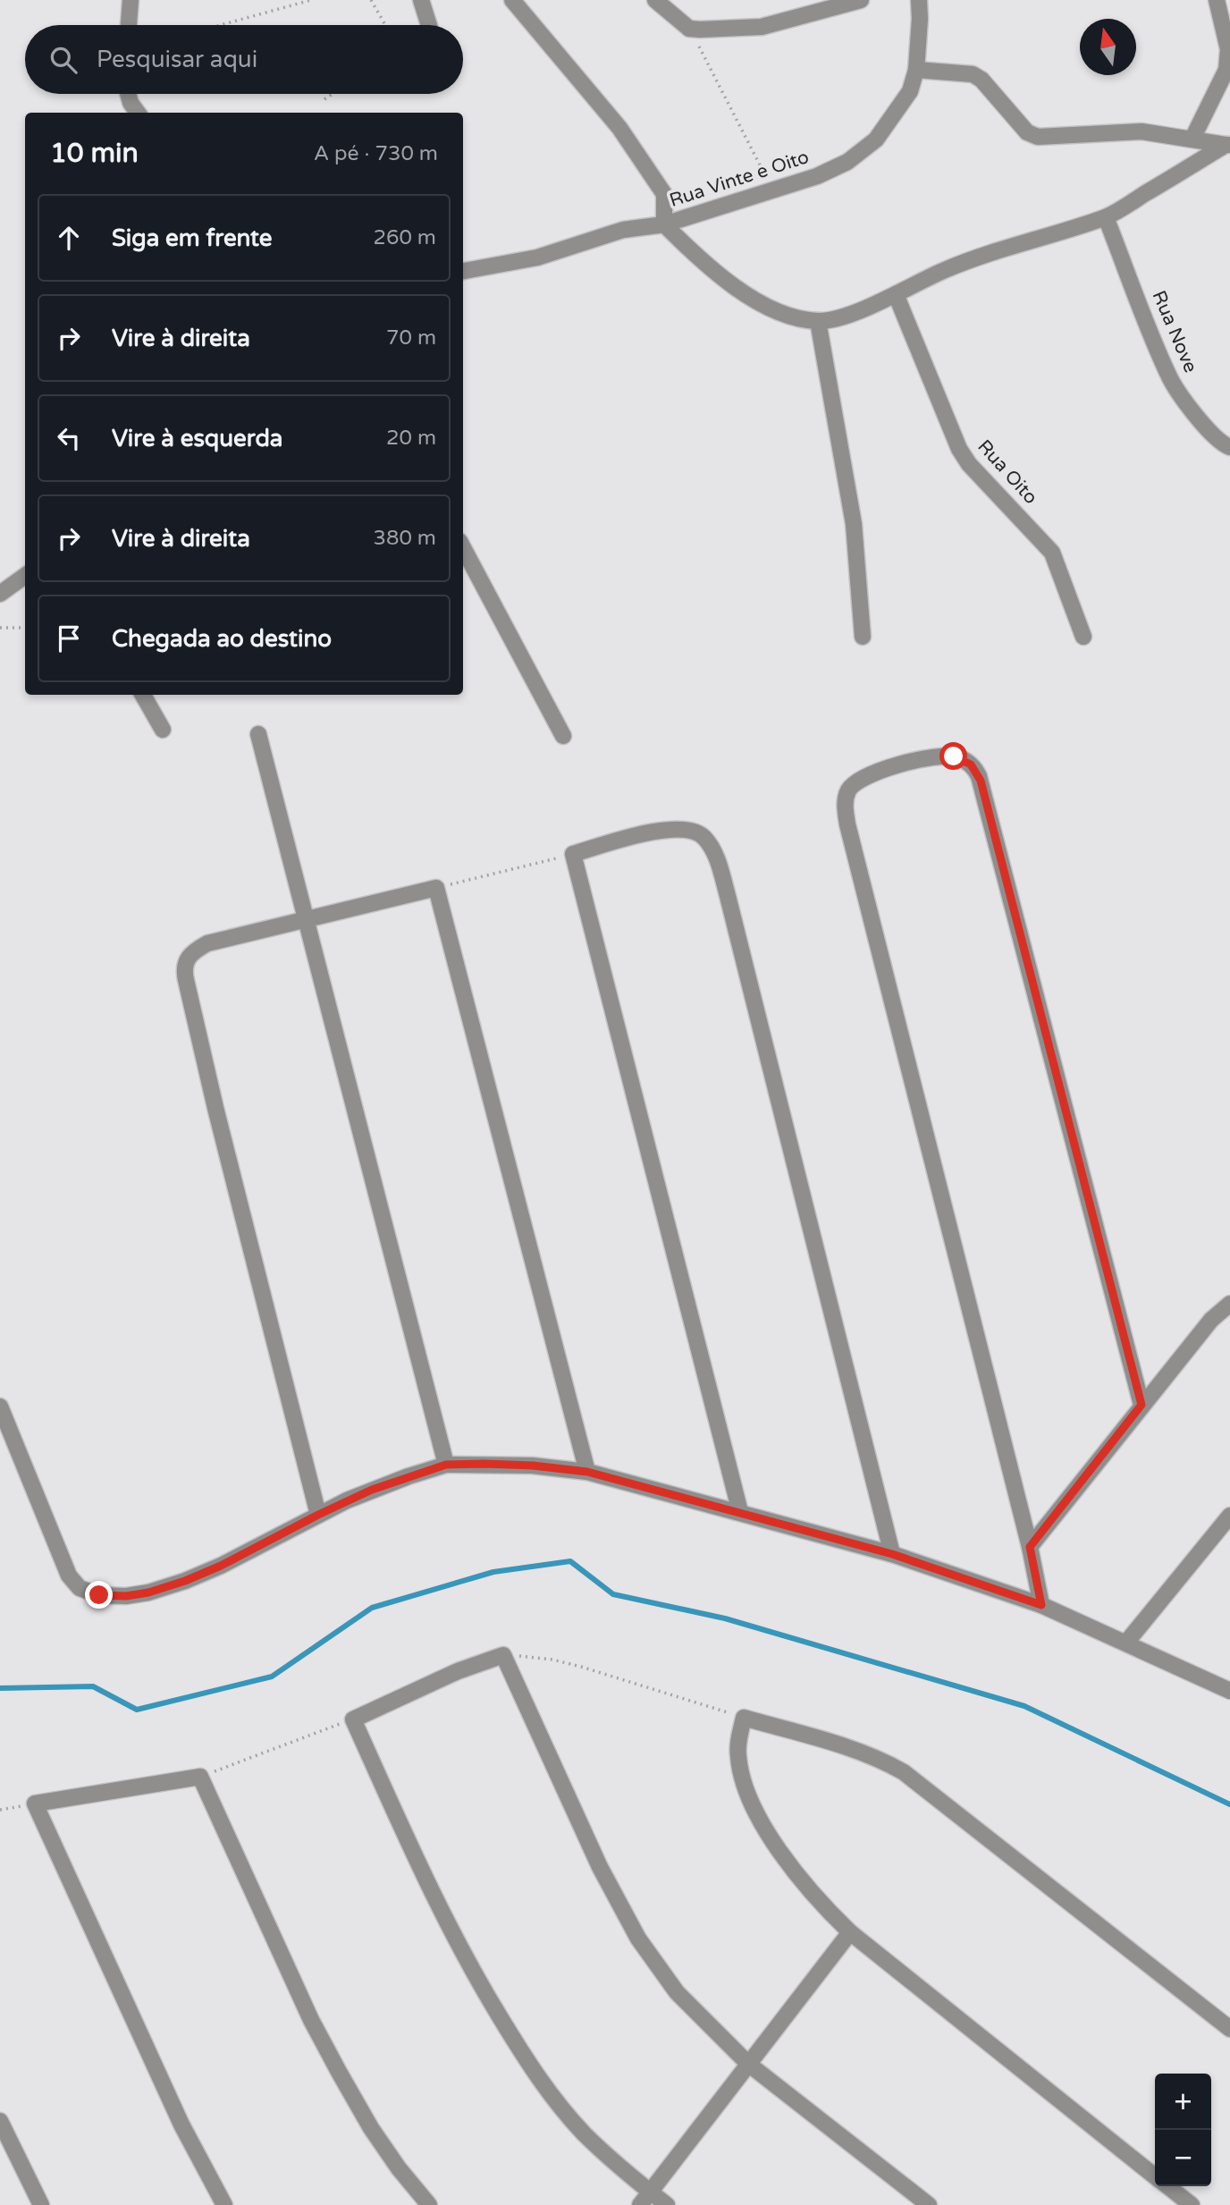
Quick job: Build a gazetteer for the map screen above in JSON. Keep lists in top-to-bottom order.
{
  "streets": {
    "street": ["Rua Vinte e Oito", "Rua Nove", "Rua Oito"]
  },
  "north": "top",
  "page": {
    "search": "Pesquisar aqui",
    "heading": ["10 min", "A pé · 730 m"],
    "list": [
      ["Siga em frente", "260 m"],
      ["Vire à direita", "70 m"],
      ["Vire à esquerda", "20 m"],
      ["Vire à direita", "380 m"],
      "Chegada ao destino"
    ],
    "map_buttons": ["+", "−"]
  }
}
